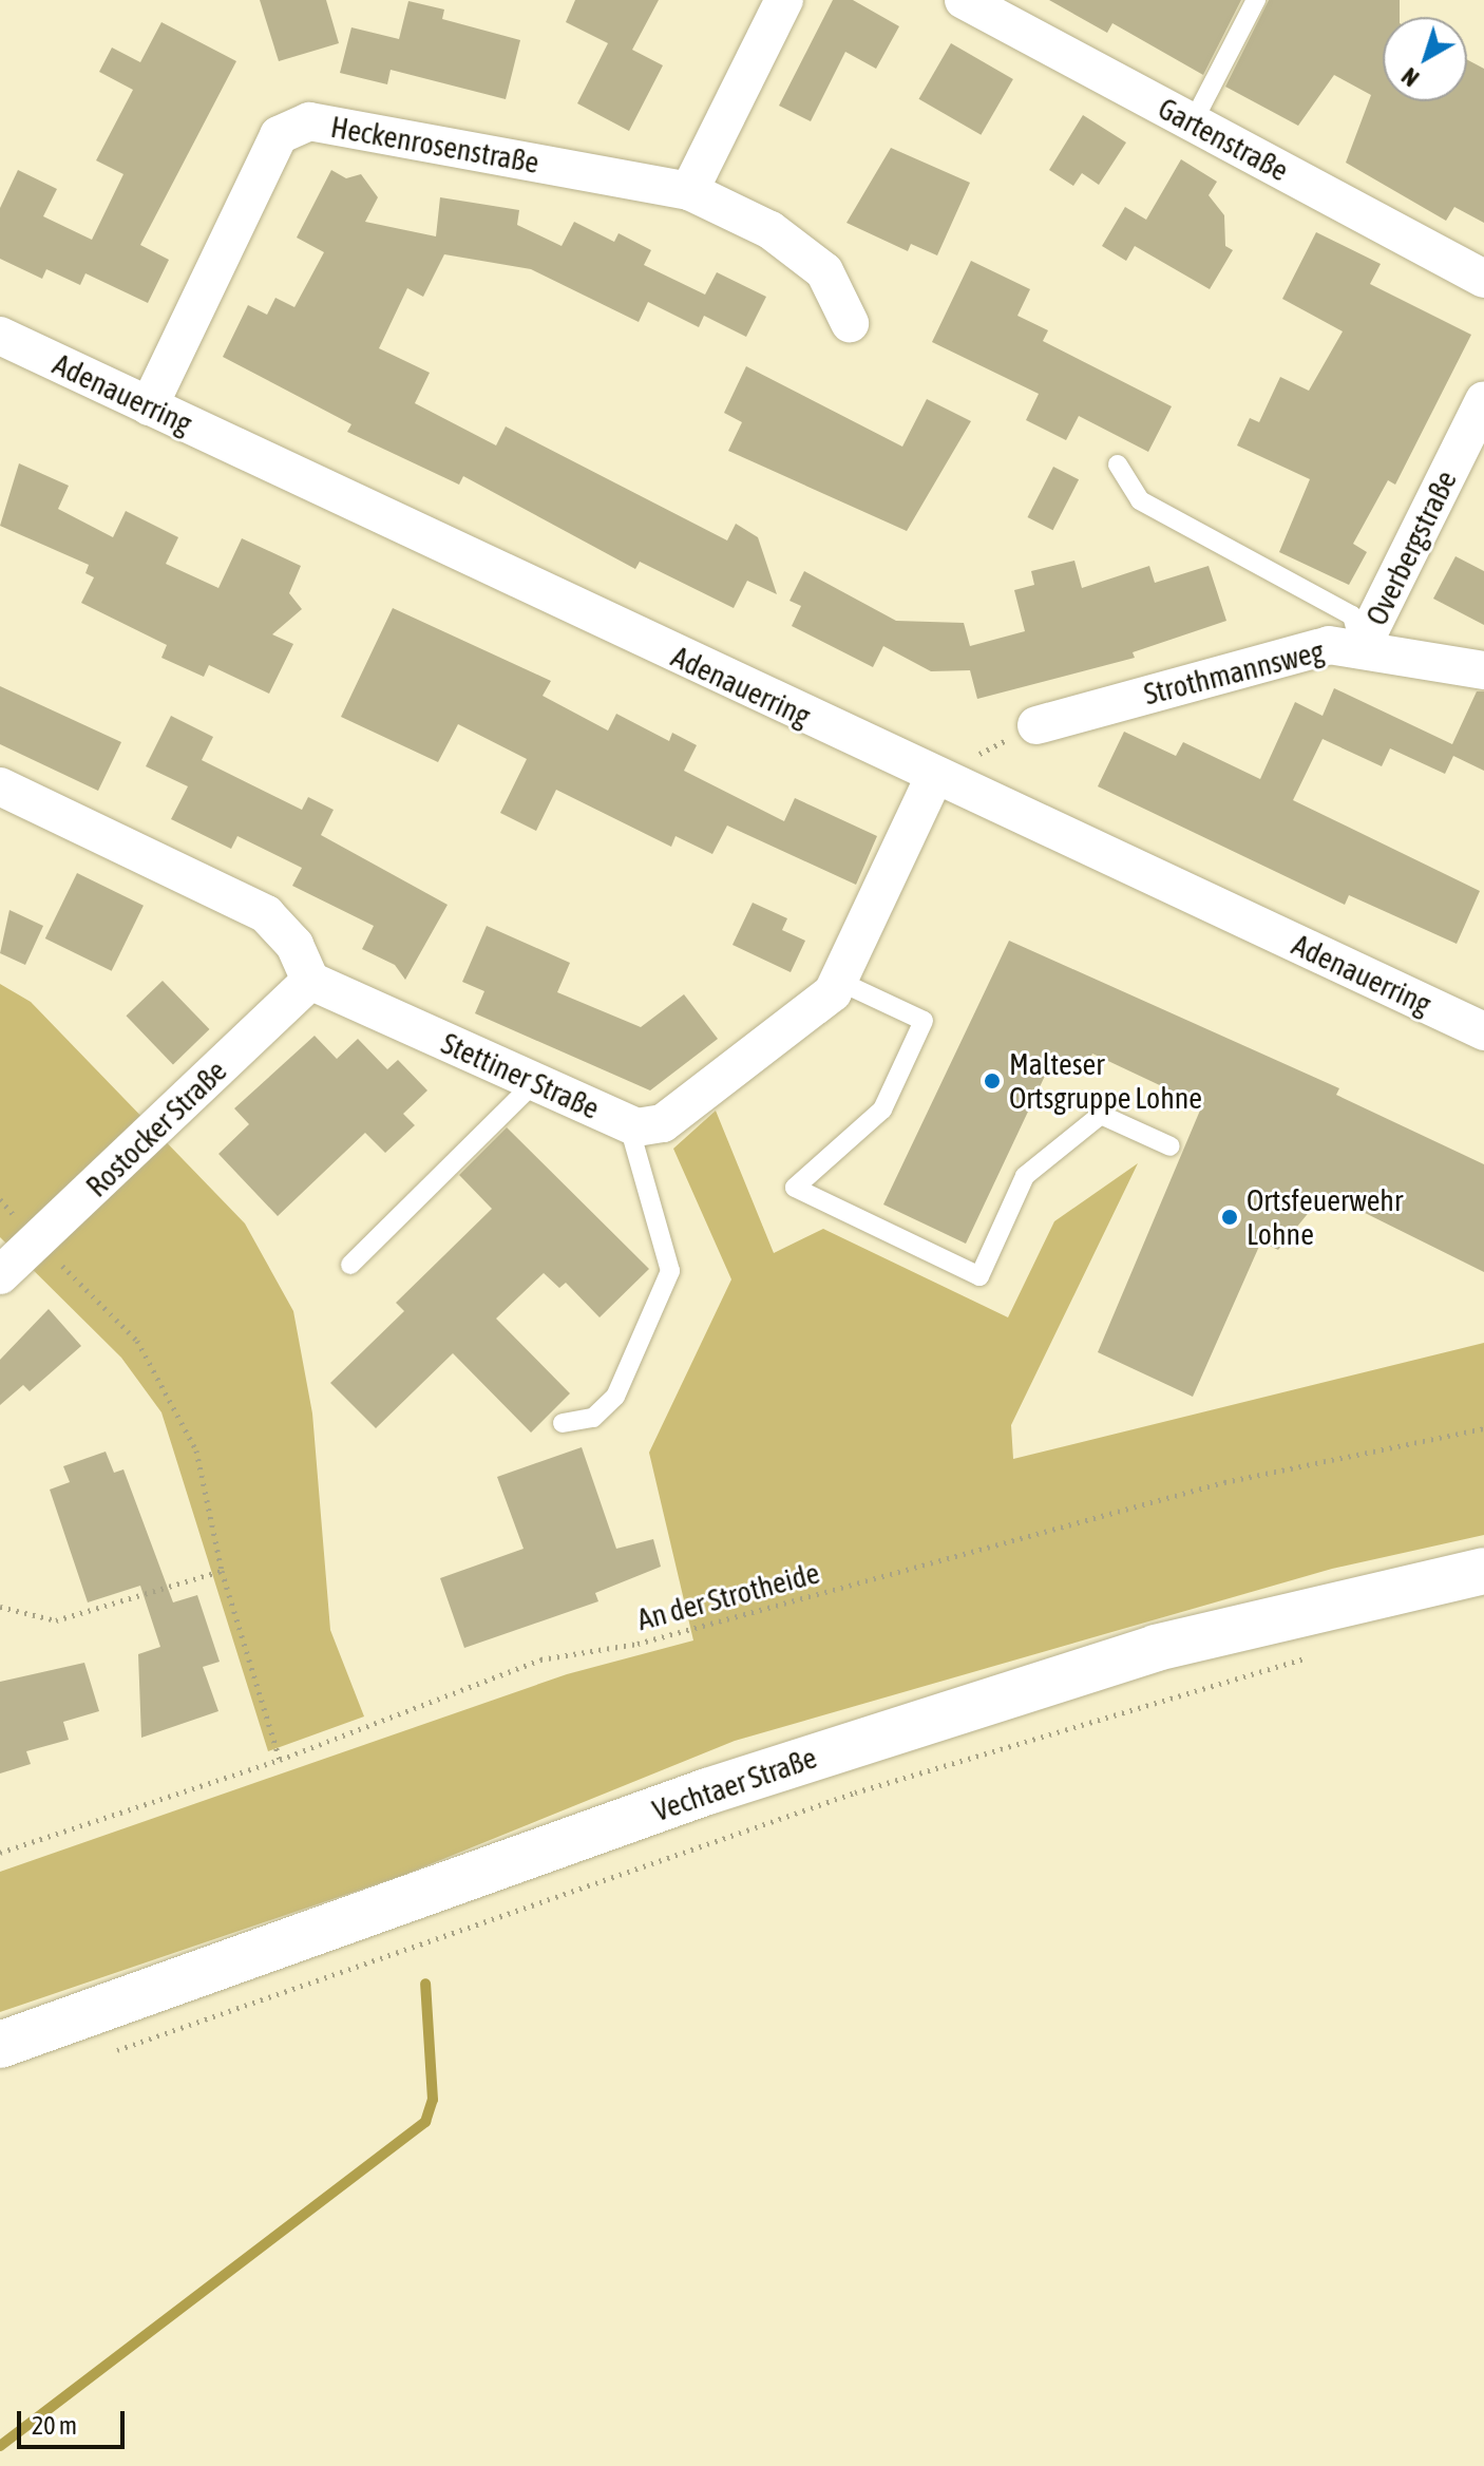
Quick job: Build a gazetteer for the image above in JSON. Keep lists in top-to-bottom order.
{
  "streets": {
    "main road": ["Vechtaer Straße"],
    "street": [
      "Gartenstraße",
      "Heckenrosenstraße",
      "Adenauerring",
      "Overbergstraße",
      "Strothmannsweg",
      "Stettiner Straße",
      "Rostocker Straße"
    ],
    "path": ["An der Strotheide"]
  },
  "crossings": [
    ["Heckenrosenstraße", "Adenauerring"],
    ["Adenauerring", "Stettiner Straße"],
    ["Overbergstraße", "Strothmannsweg"],
    ["Stettiner Straße", "Rostocker Straße"]
  ],
  "places": ["Malteser Ortsgruppe Lohne", "Ortsfeuerwehr Lohne"],
  "scale_bar": "20 m",
  "north": "bottom left"
}
